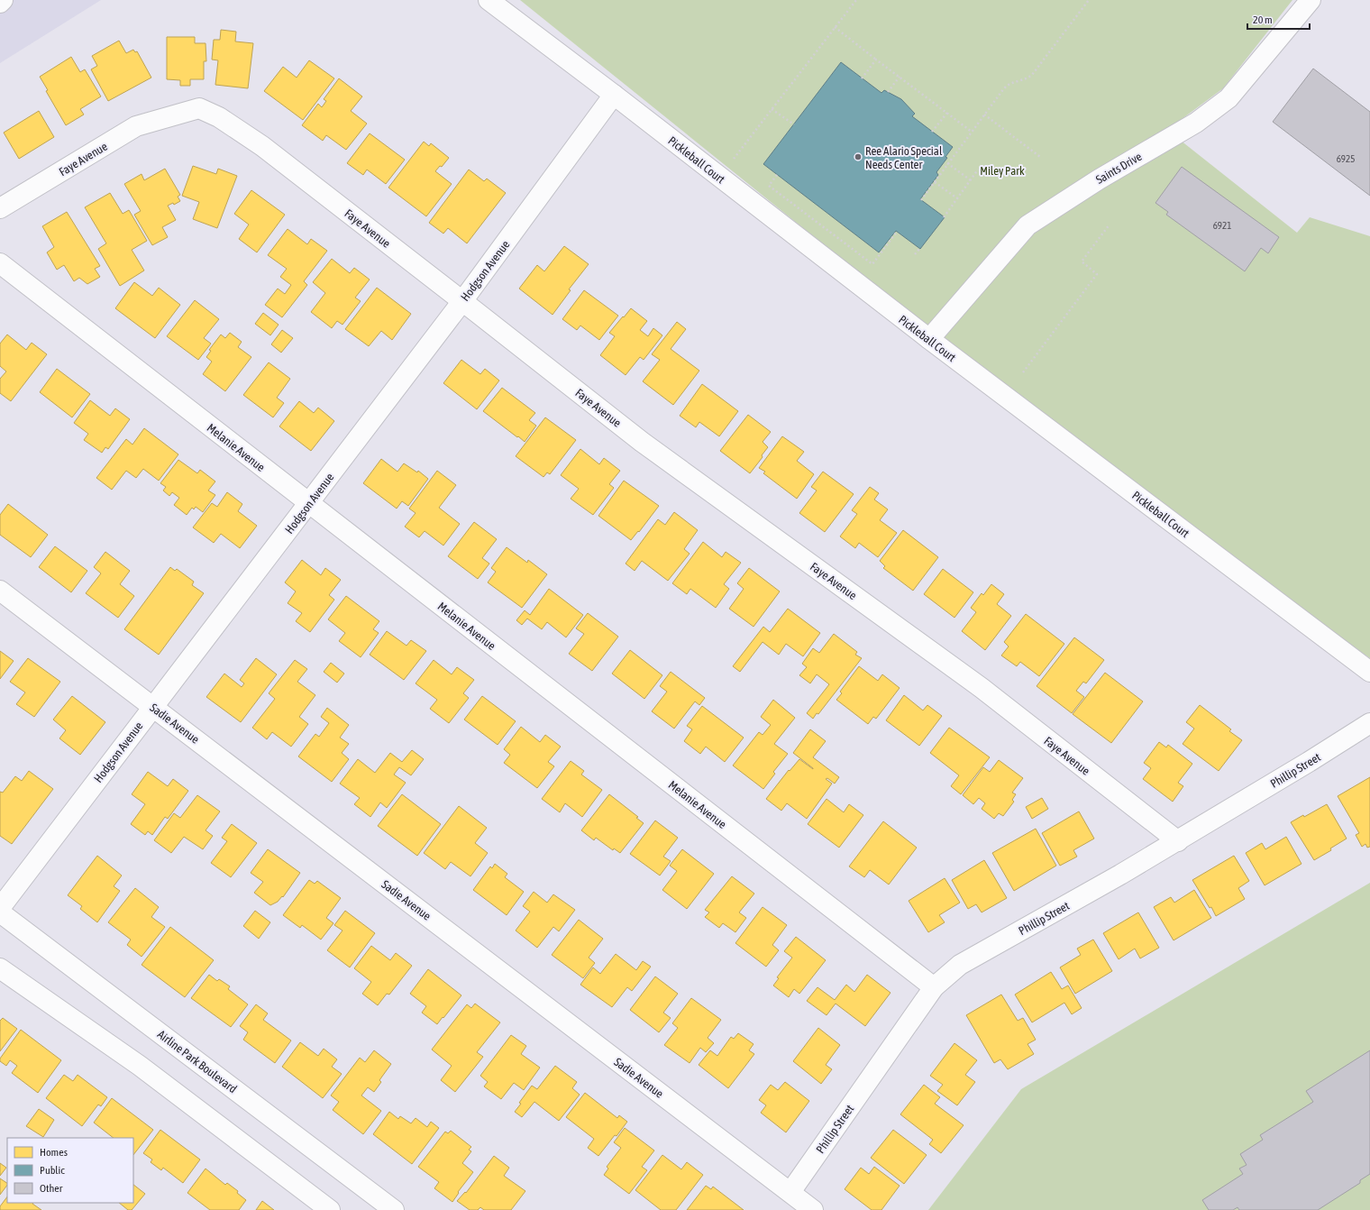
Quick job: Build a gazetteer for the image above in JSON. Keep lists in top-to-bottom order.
{
  "streets": {
    "street": [
      "Faye Avenue",
      "Pickleball Court",
      "Saints Drive",
      "Hodgson Avenue",
      "Melanie Avenue",
      "Sadie Avenue",
      "Phillip Street",
      "Airline Park Boulevard"
    ]
  },
  "crossings": [
    ["Faye Avenue", "Hodgson Avenue"],
    ["Faye Avenue", "Phillip Street"],
    ["Pickleball Court", "Saints Drive"],
    ["Pickleball Court", "Hodgson Avenue"],
    ["Hodgson Avenue", "Melanie Avenue"],
    ["Hodgson Avenue", "Sadie Avenue"],
    ["Melanie Avenue", "Phillip Street"],
    ["Sadie Avenue", "Phillip Street"]
  ],
  "parks": ["Miley Park"],
  "places": ["Ree Alario Special Needs Center"],
  "house_numbers": ["6925", "6921"],
  "legend": ["Homes", "Public", "Other"],
  "scale_bar": "20 m"
}
